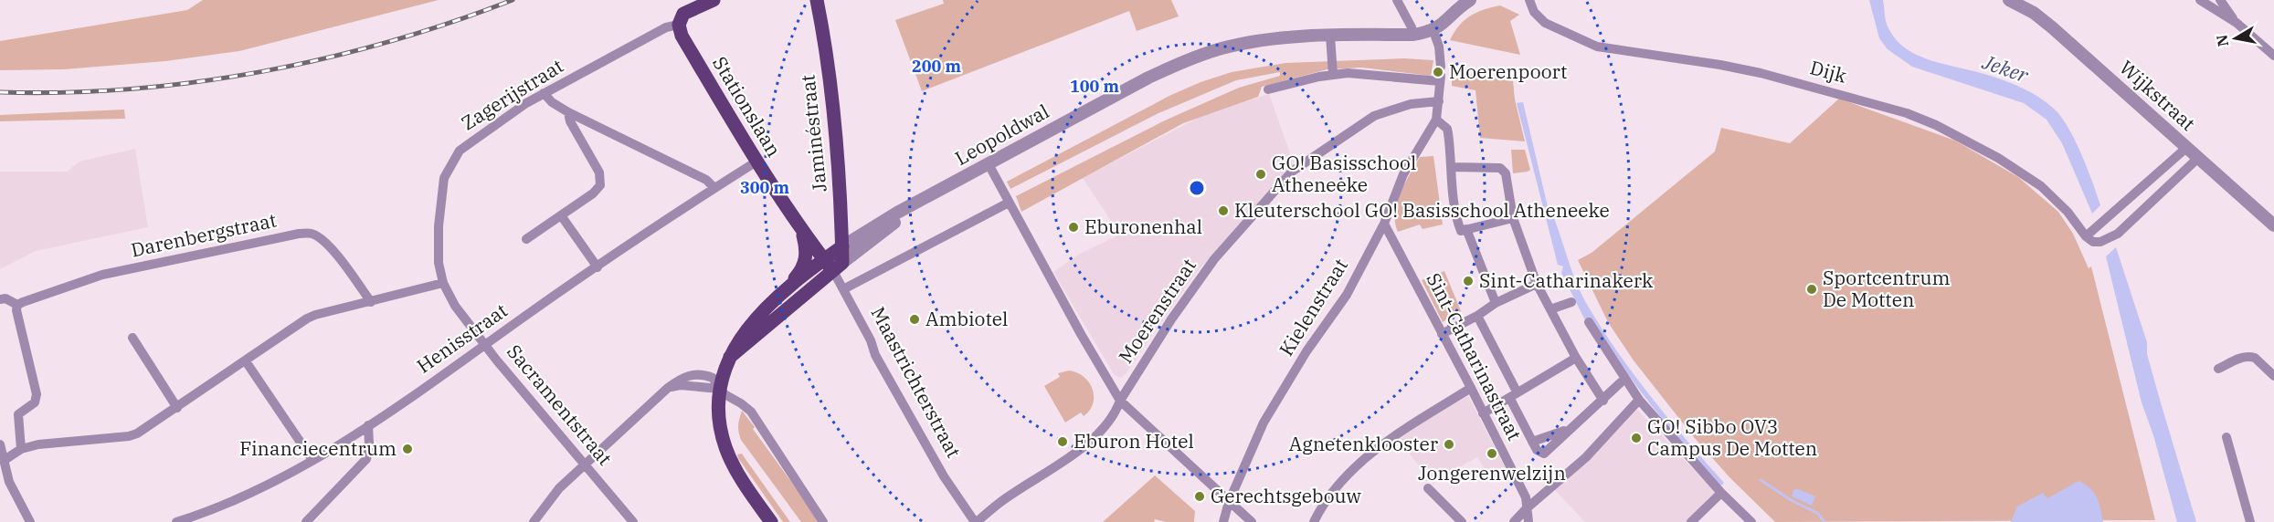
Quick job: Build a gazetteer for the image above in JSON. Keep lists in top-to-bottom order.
{
  "streets": {
    "main road": [
      "Stationslaan",
      "Jaminéstraat",
      "Leopoldwal",
      "Maastrichterstraat"
    ],
    "street": [
      "Dijk",
      "Zagerijstraat",
      "Wijkstraat",
      "Darenbergstraat",
      "Kielenstraat",
      "Moerenstraat",
      "Henisstraat",
      "Sint-Catharinastraat",
      "Sacramentstraat"
    ]
  },
  "crossings": [
    ["Zagerijstraat", "Stationslaan"],
    ["Zagerijstraat", "Sacramentstraat"],
    ["Stationslaan", "Leopoldwal"],
    ["Stationslaan", "Henisstraat"],
    ["Stationslaan", "Maastrichterstraat"],
    ["Jaminéstraat", "Leopoldwal"],
    ["Jaminéstraat", "Maastrichterstraat"],
    ["Leopoldwal", "Maastrichterstraat"],
    ["Kielenstraat", "Moerenstraat"],
    ["Kielenstraat", "Sint-Catharinastraat"],
    ["Moerenstraat", "Maastrichterstraat"],
    ["Henisstraat", "Sacramentstraat"]
  ],
  "water": ["Jeker"],
  "places": [
    "Moerenpoort",
    "GO! Basisschool Atheneeke",
    "Kleuterschool GO! Basisschool Atheneeke",
    "Eburonenhal",
    "Sint-Catharinakerk",
    "Sportcentrum De Motten",
    "Ambiotel",
    "GO! Sibbo OV3 Campus De Motten",
    "Eburon Hotel",
    "Agnetenklooster",
    "Financiecentrum",
    "Jongerenwelzijn",
    "Gerechtsgebouw"
  ],
  "north": "left",
  "rings": ["200 m", "100 m", "300 m"]
}
